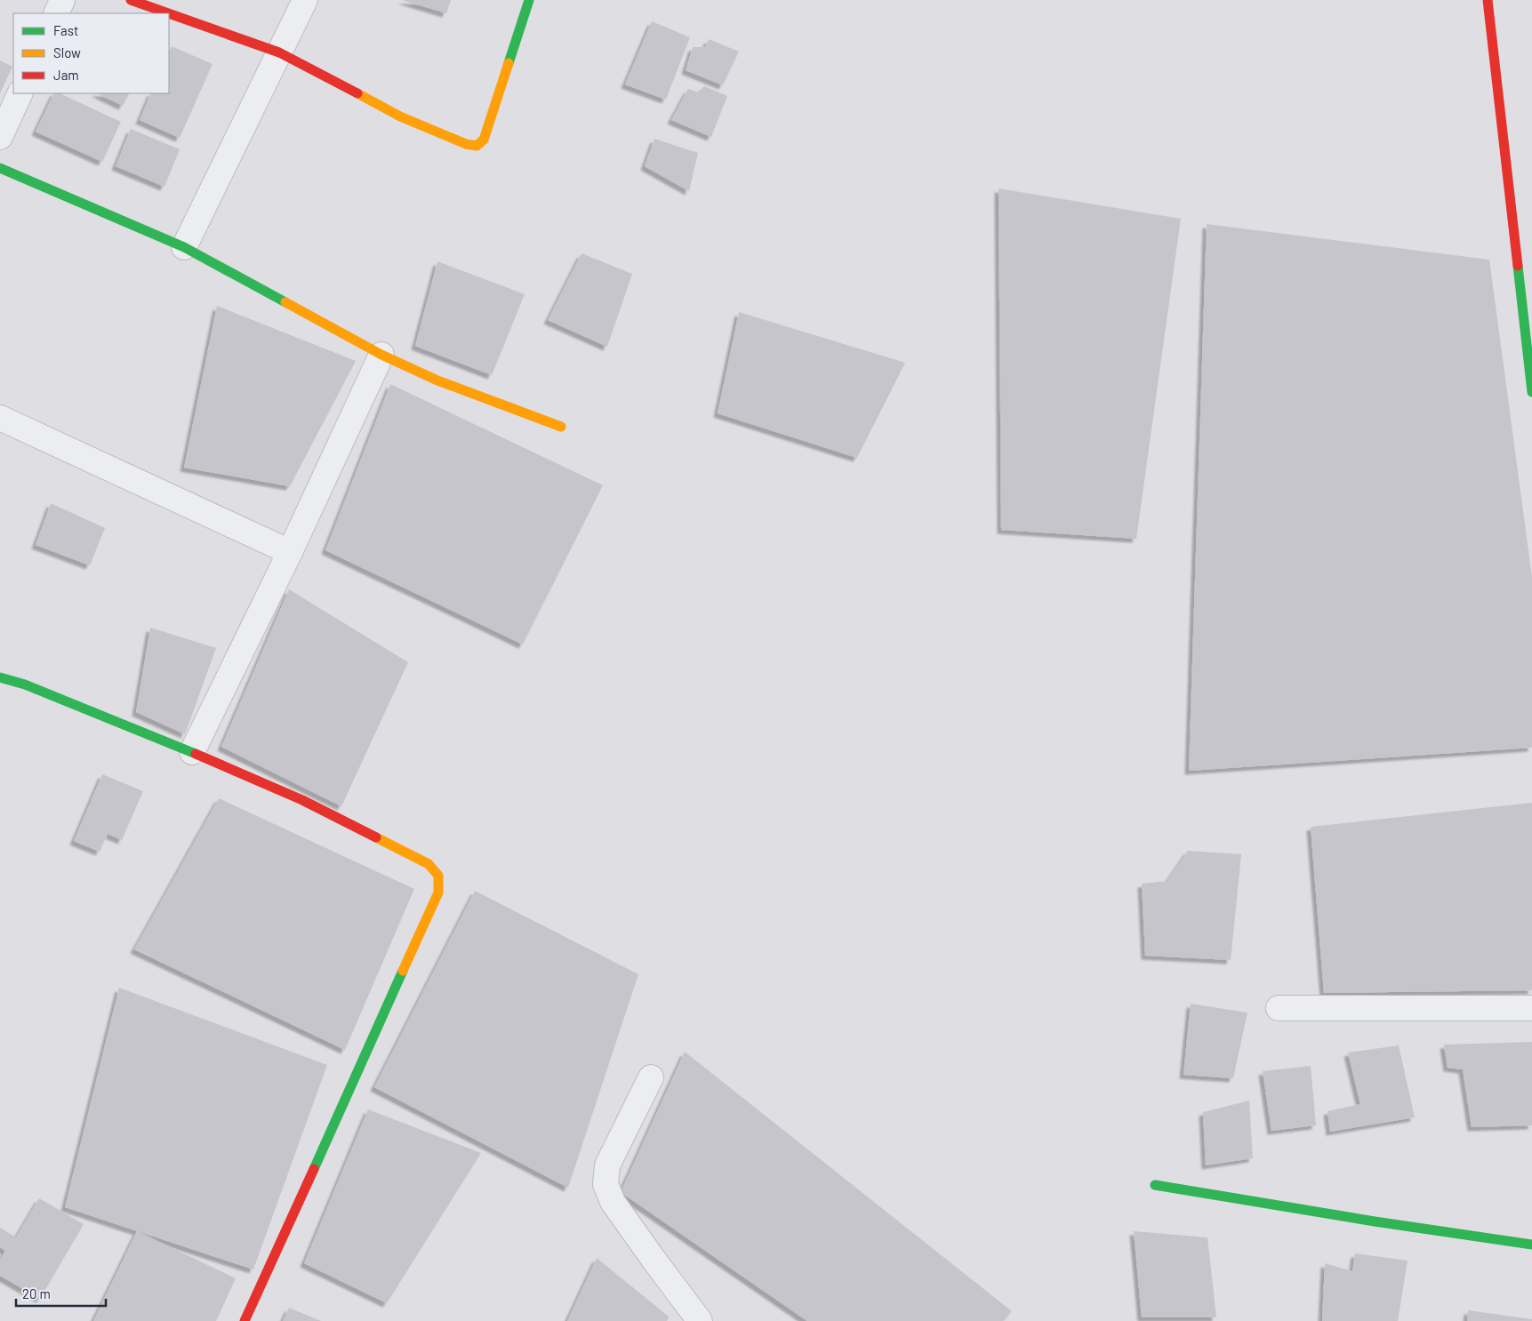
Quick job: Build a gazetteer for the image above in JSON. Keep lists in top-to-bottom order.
{
  "legend": ["Fast", "Slow", "Jam"],
  "scale_bar": "20 m"
}
